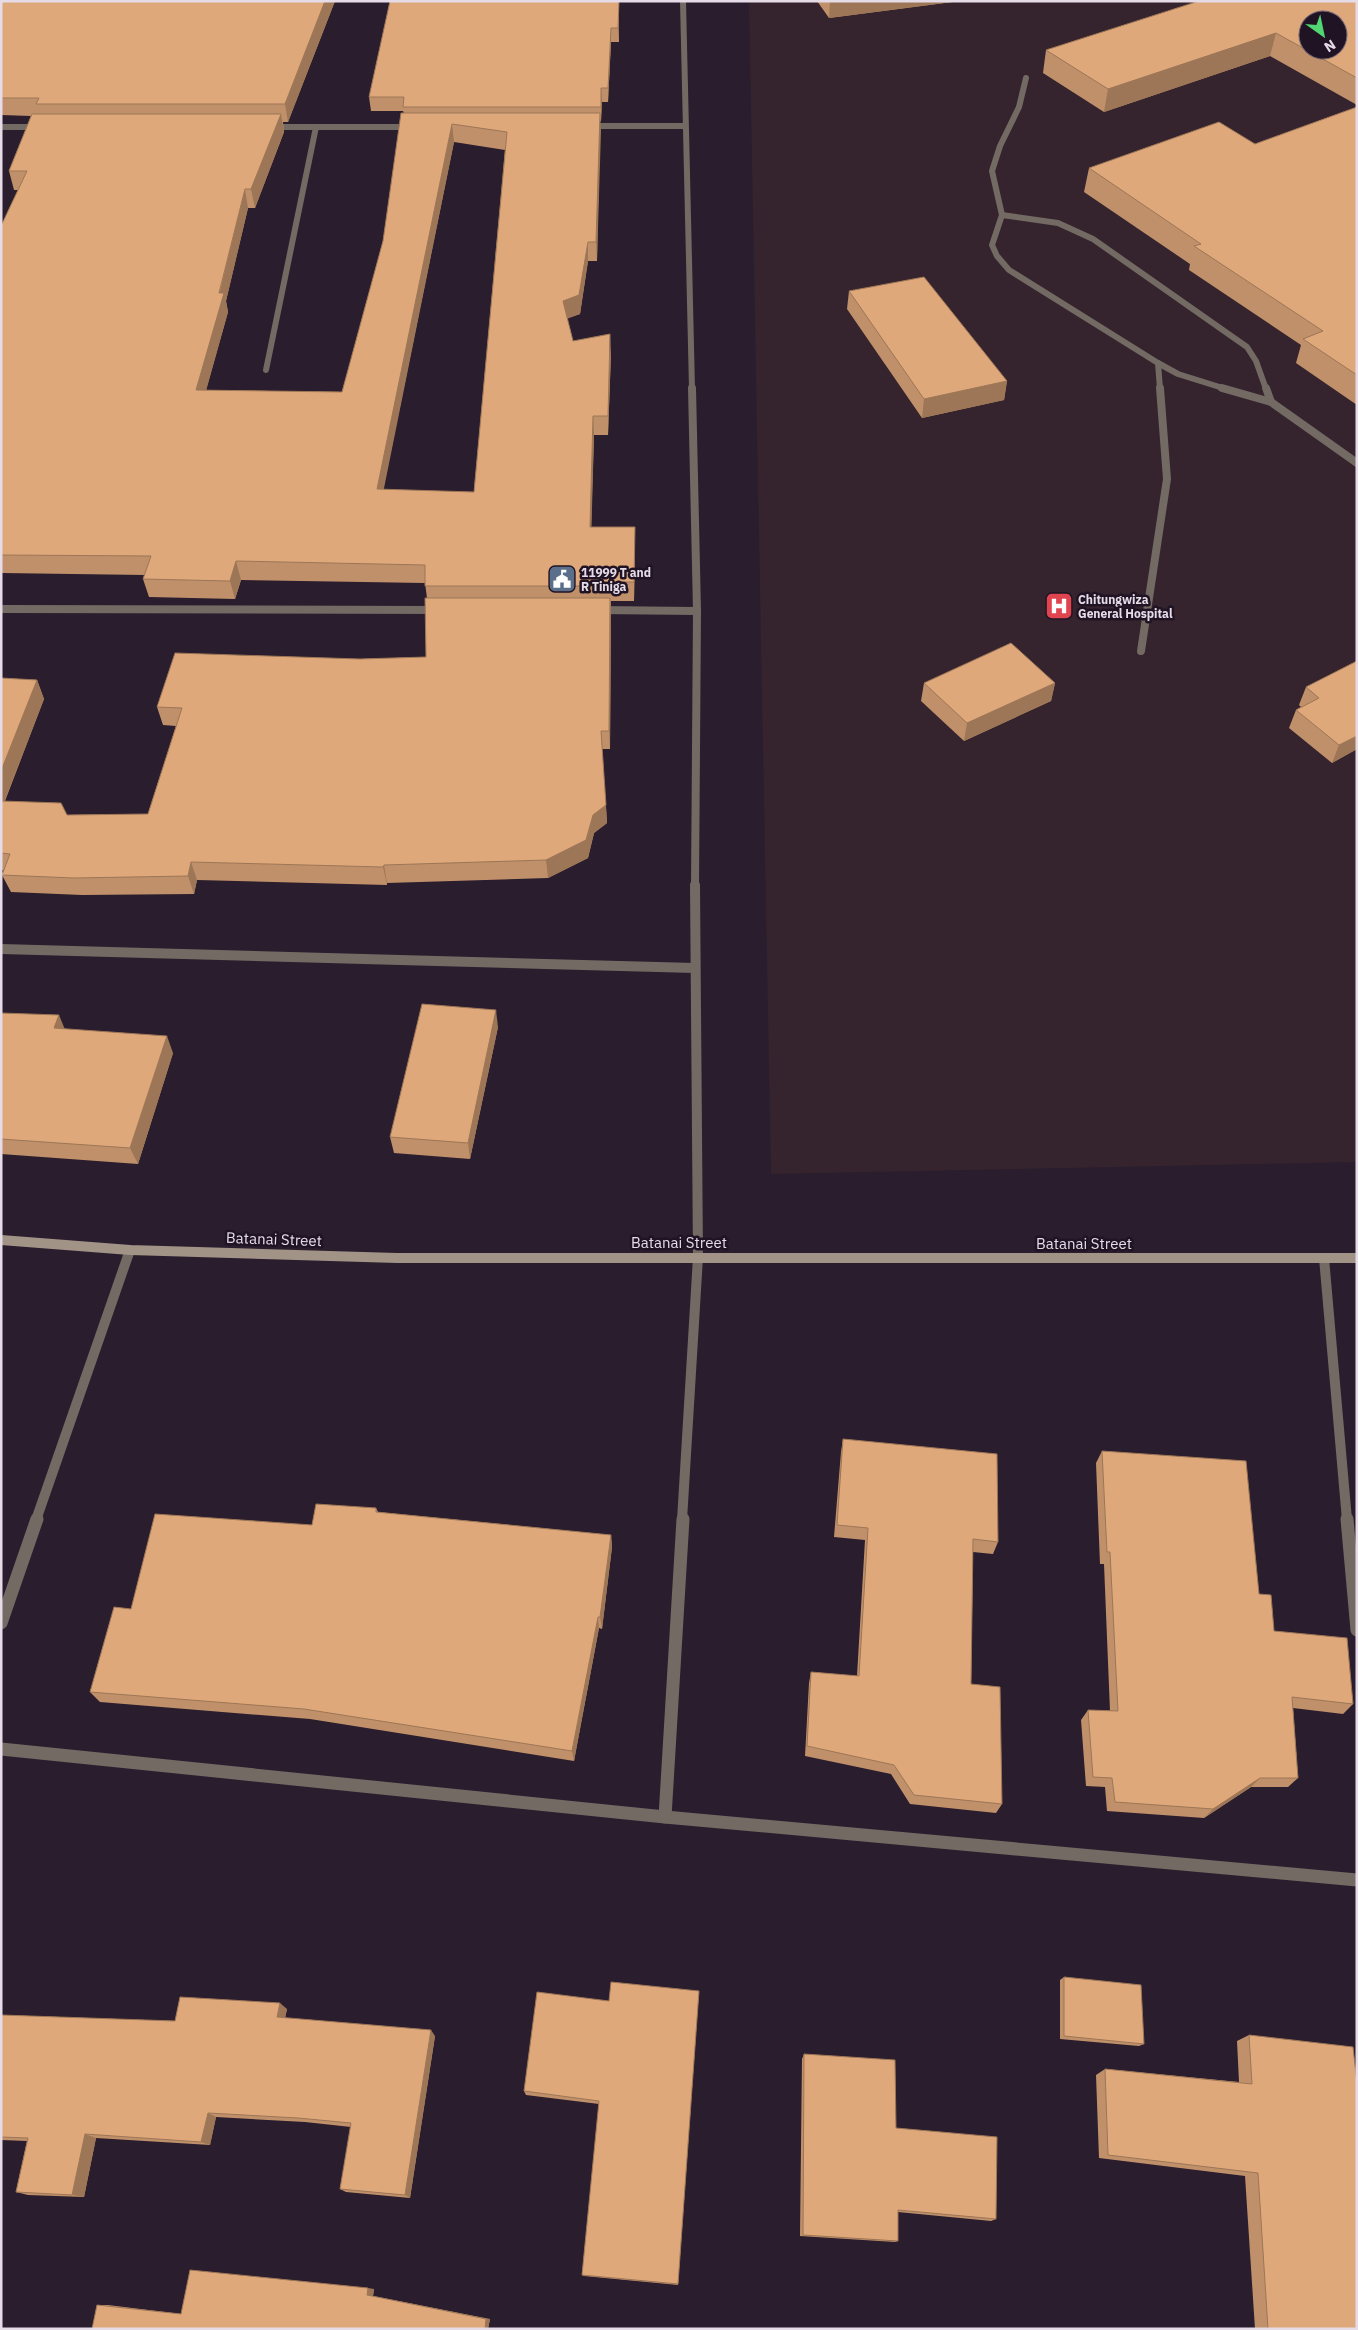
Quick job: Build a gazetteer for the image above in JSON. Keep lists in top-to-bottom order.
{
  "streets": {
    "street": ["Batanai Street"]
  },
  "places": {
    "public building": ["11999 T and R Tiniga"],
    "hospital": ["Chitungwiza General Hospital"]
  },
  "north": "bottom right"
}
